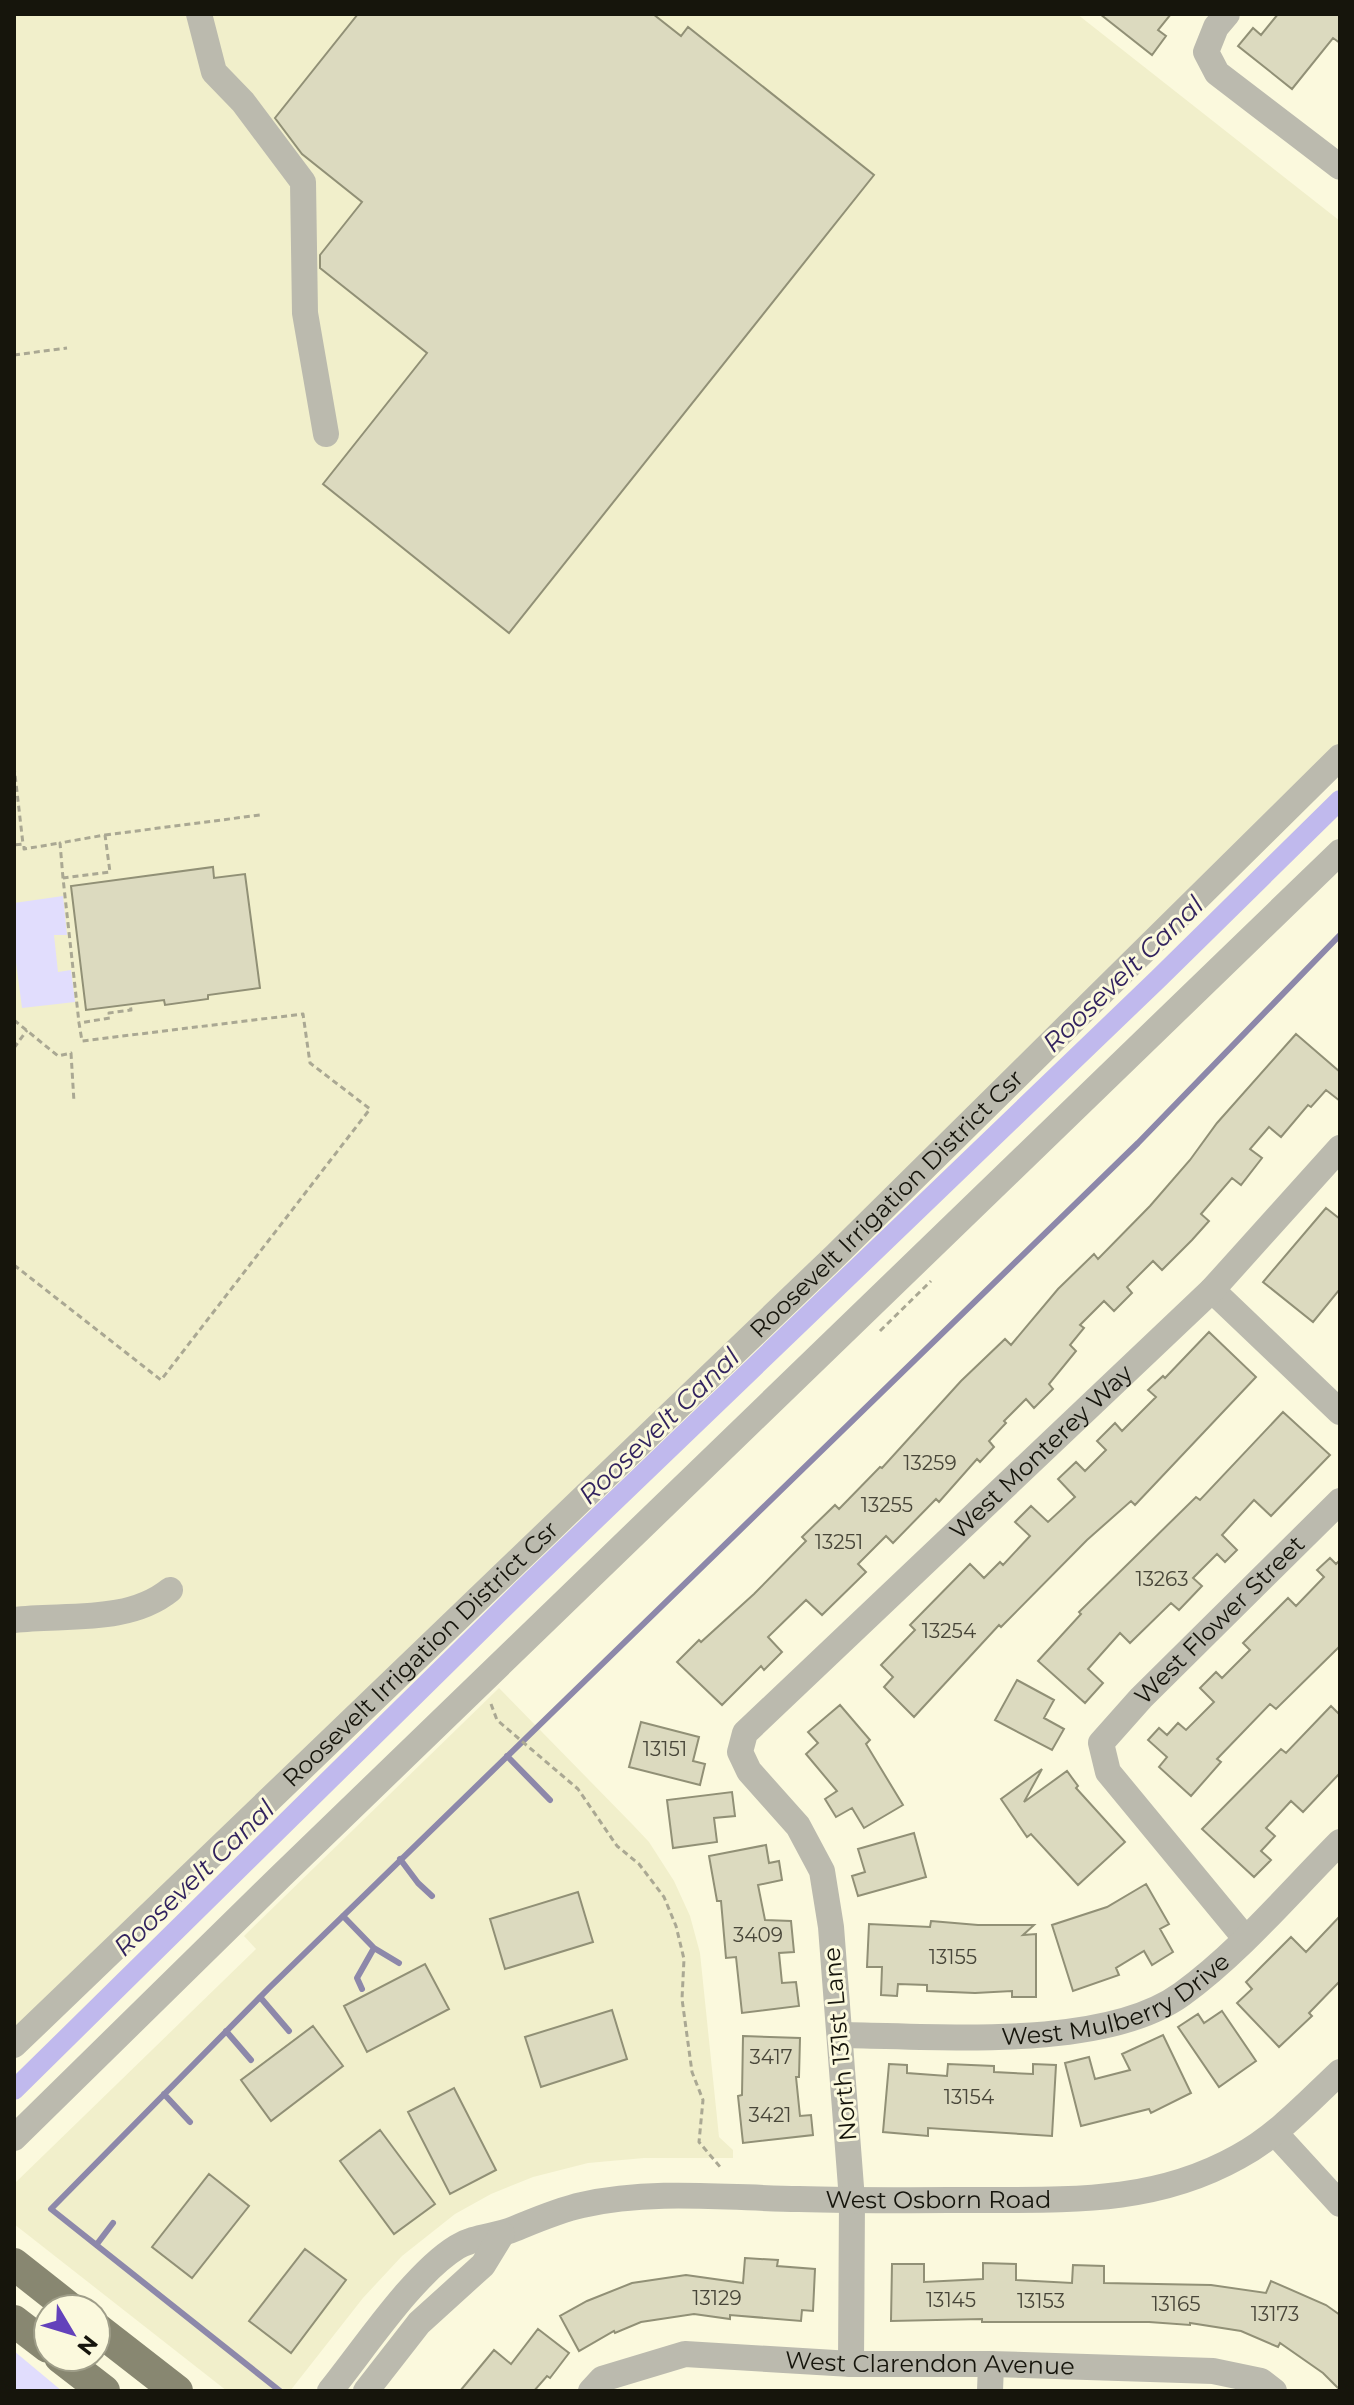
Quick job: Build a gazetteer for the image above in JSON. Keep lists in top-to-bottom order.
{
  "streets": {
    "street": [
      "Roosevelt Irrigation District Csr",
      "West Monterey Way",
      "West Flower Street",
      "West Mulberry Drive",
      "North 131st Lane",
      "West Osborn Road",
      "West Clarendon Avenue"
    ]
  },
  "crossings": [
    ["West Monterey Way", "North 131st Lane"],
    ["West Flower Street", "West Mulberry Drive"],
    ["West Mulberry Drive", "North 131st Lane"],
    ["North 131st Lane", "West Osborn Road"],
    ["North 131st Lane", "West Clarendon Avenue"]
  ],
  "water": ["Roosevelt Canal"],
  "house_numbers": [
    "13259",
    "13255",
    "13251",
    "13263",
    "13254",
    "13151",
    "3409",
    "13155",
    "3417",
    "13154",
    "3421",
    "13129",
    "13145",
    "13153",
    "13165",
    "13173"
  ],
  "north": "bottom right"
}
